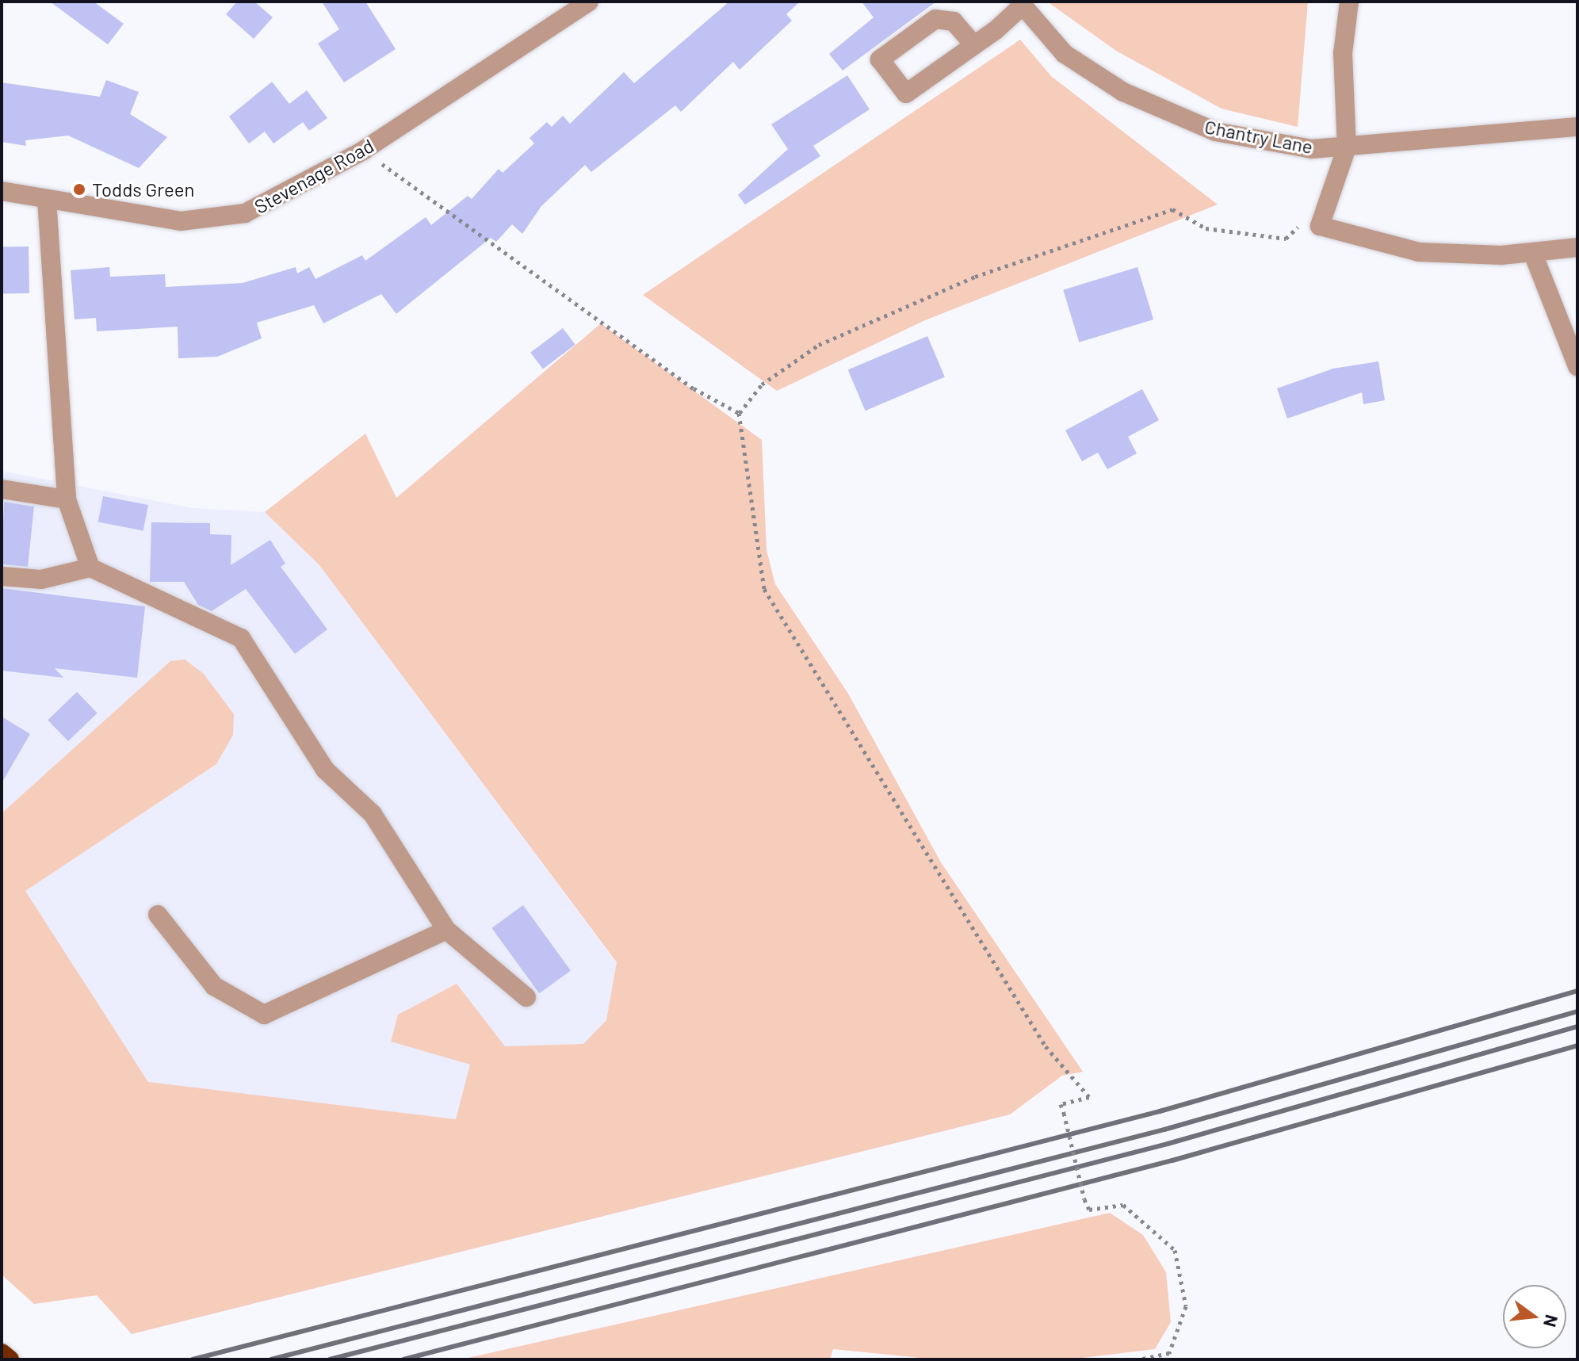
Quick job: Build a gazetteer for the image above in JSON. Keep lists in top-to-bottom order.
{
  "streets": {
    "street": ["Chantry Lane", "Stevenage Road"]
  },
  "places": ["Todds Green"],
  "north": "right"
}
